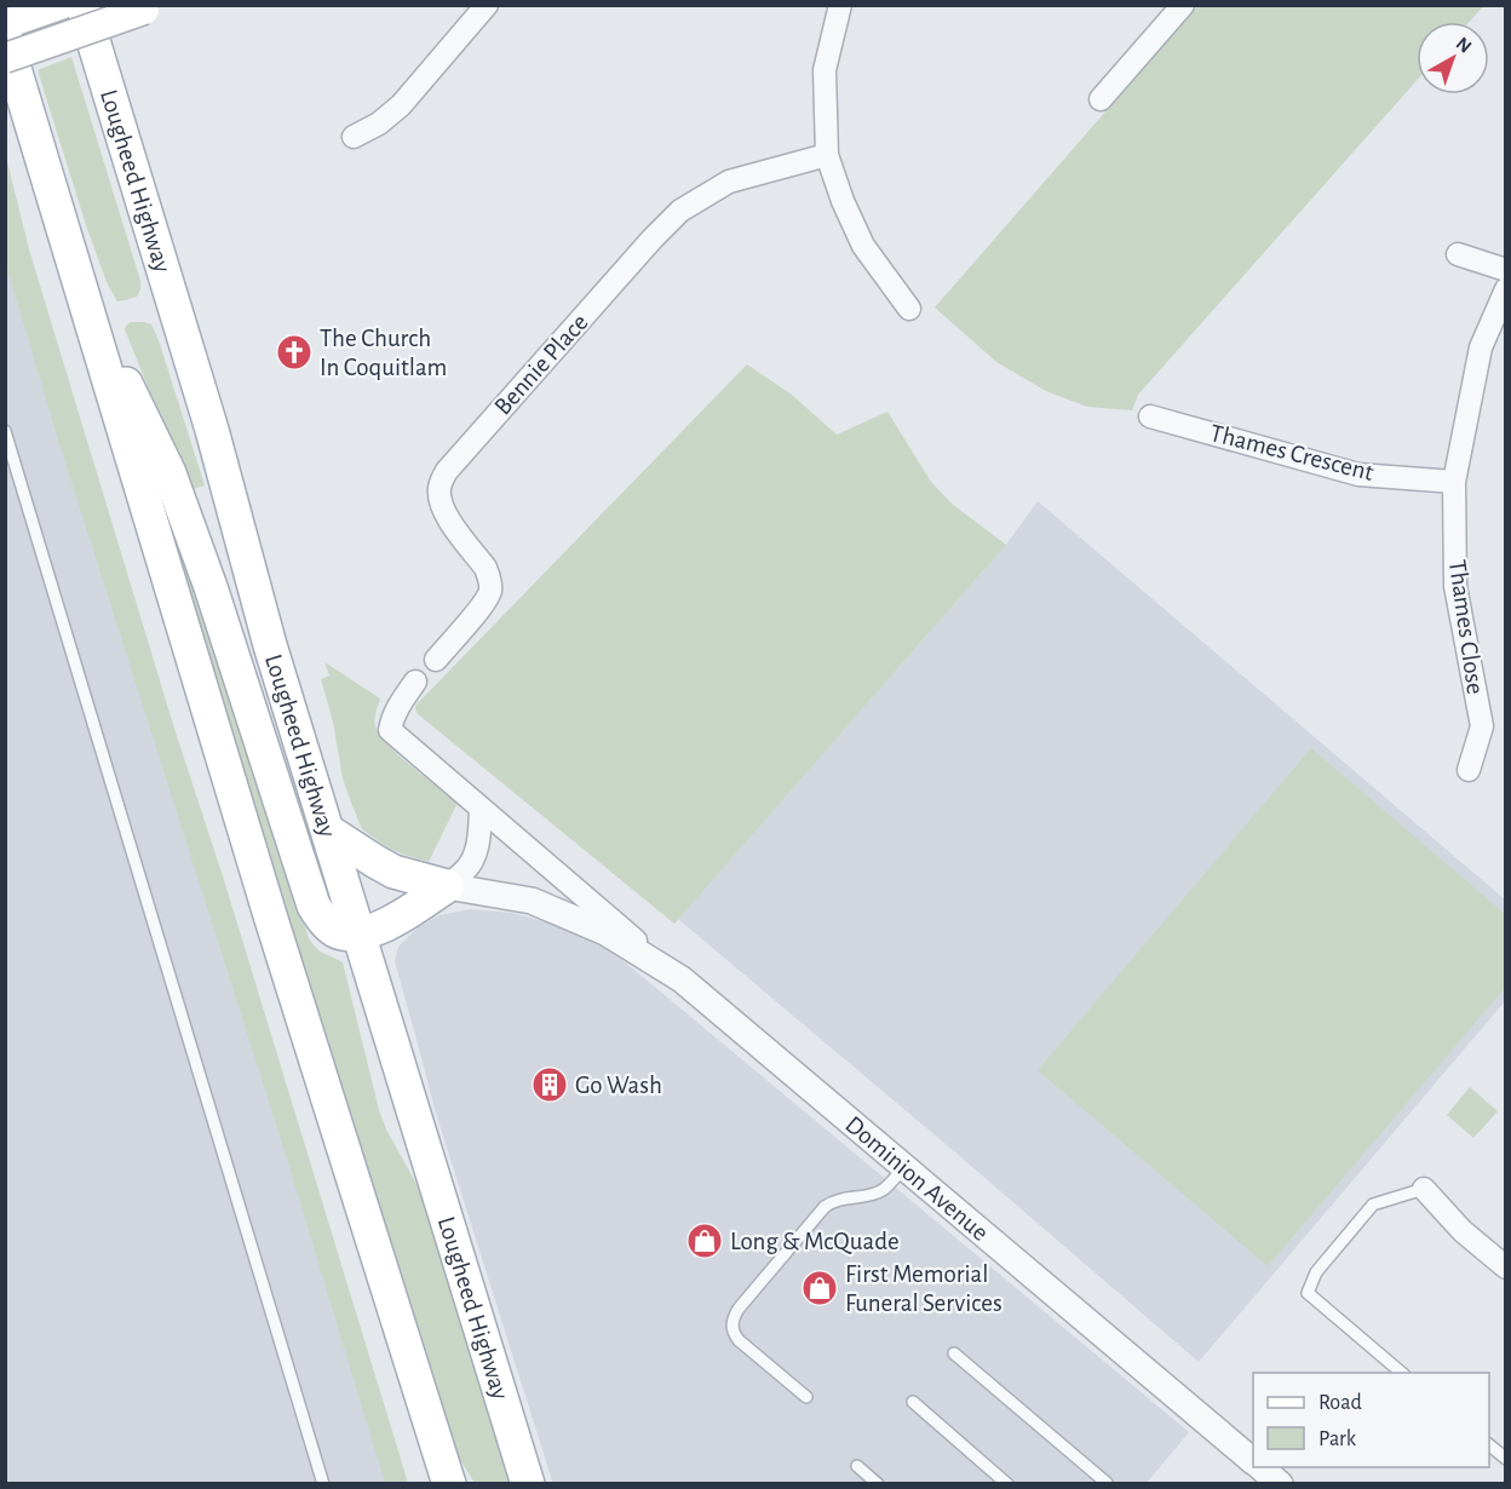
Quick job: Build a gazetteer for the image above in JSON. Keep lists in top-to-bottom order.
{
  "streets": {
    "main road": ["Lougheed Highway"],
    "street": [
      "Bennie Place",
      "Thames Crescent",
      "Thames Close",
      "Dominion Avenue"
    ]
  },
  "crossings": [
    ["Thames Crescent", "Thames Close"]
  ],
  "places": {
    "church": ["The Church In Coquitlam"],
    "building": ["Go Wash"],
    "shop": ["Long & McQuade", "First Memorial Funeral Services"]
  },
  "legend": ["Road", "Park"],
  "north": "top right"
}
